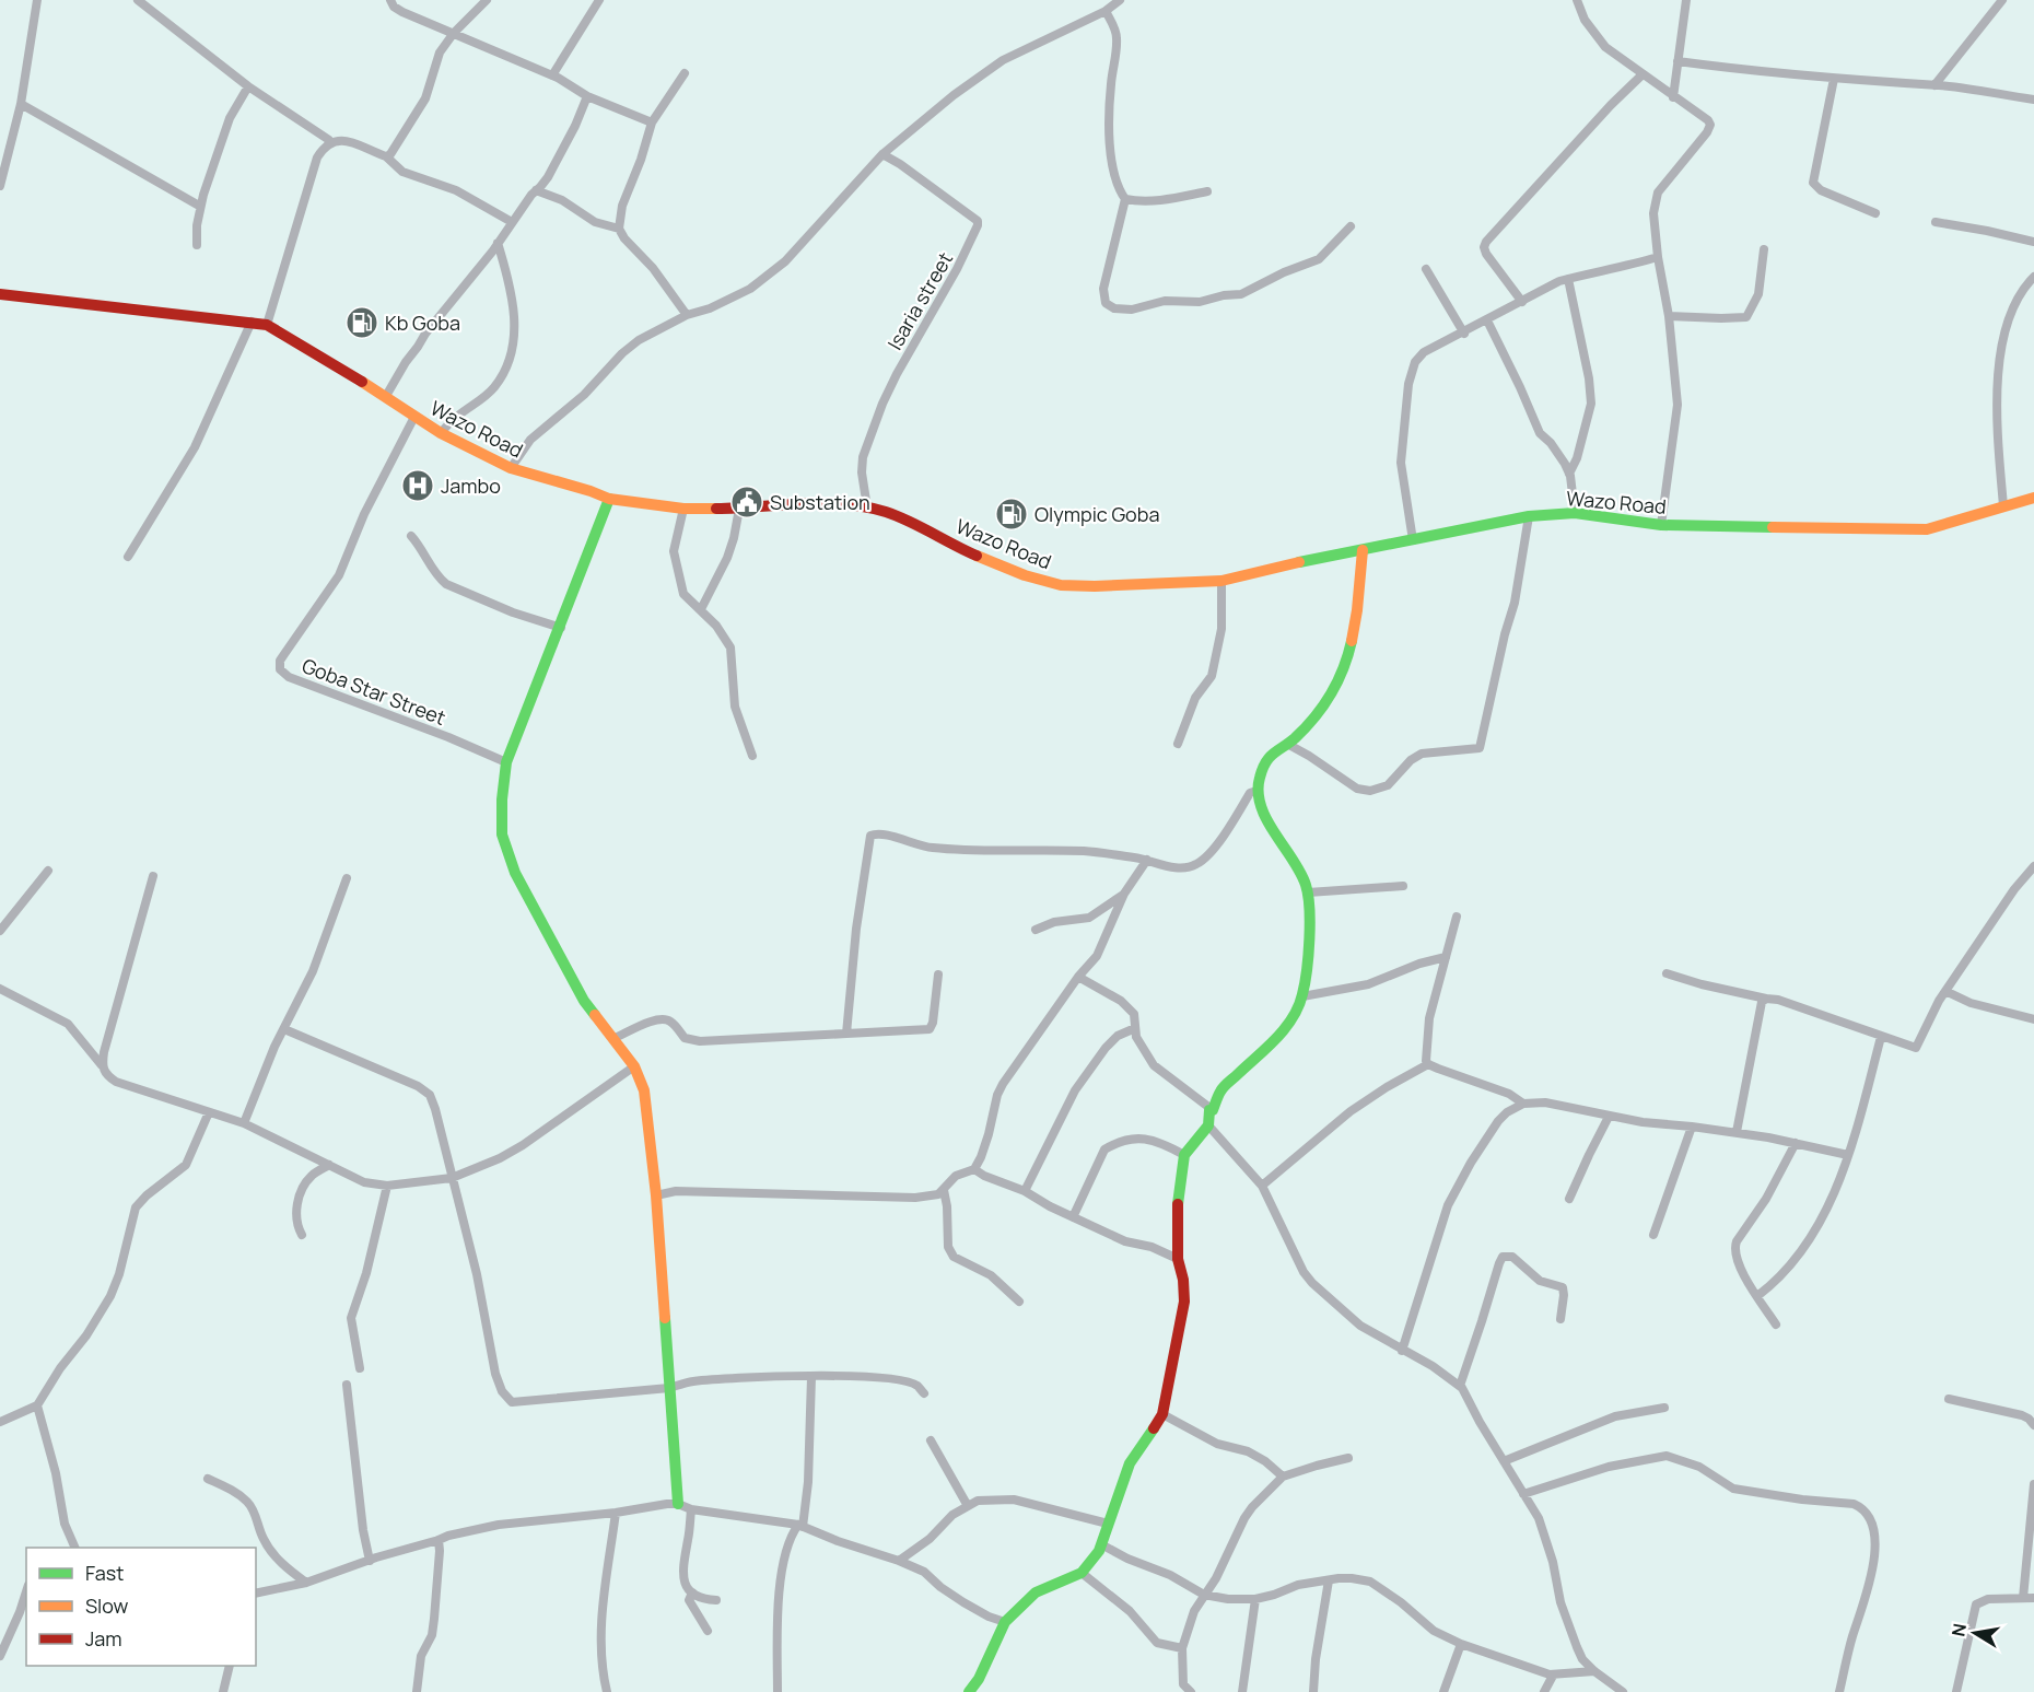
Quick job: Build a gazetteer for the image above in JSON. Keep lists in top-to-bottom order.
{
  "streets": {
    "street": ["Isaria street", "Wazo Road", "Goba Star Street"]
  },
  "crossings": [
    ["Isaria street", "Wazo Road"],
    ["Wazo Road", "Goba Star Street"]
  ],
  "places": {
    "fuel station": ["Kb Goba", "Olympic Goba"],
    "hospital": ["Jambo"],
    "public building": ["Substation"]
  },
  "legend": ["Fast", "Slow", "Jam"],
  "north": "left"
}
